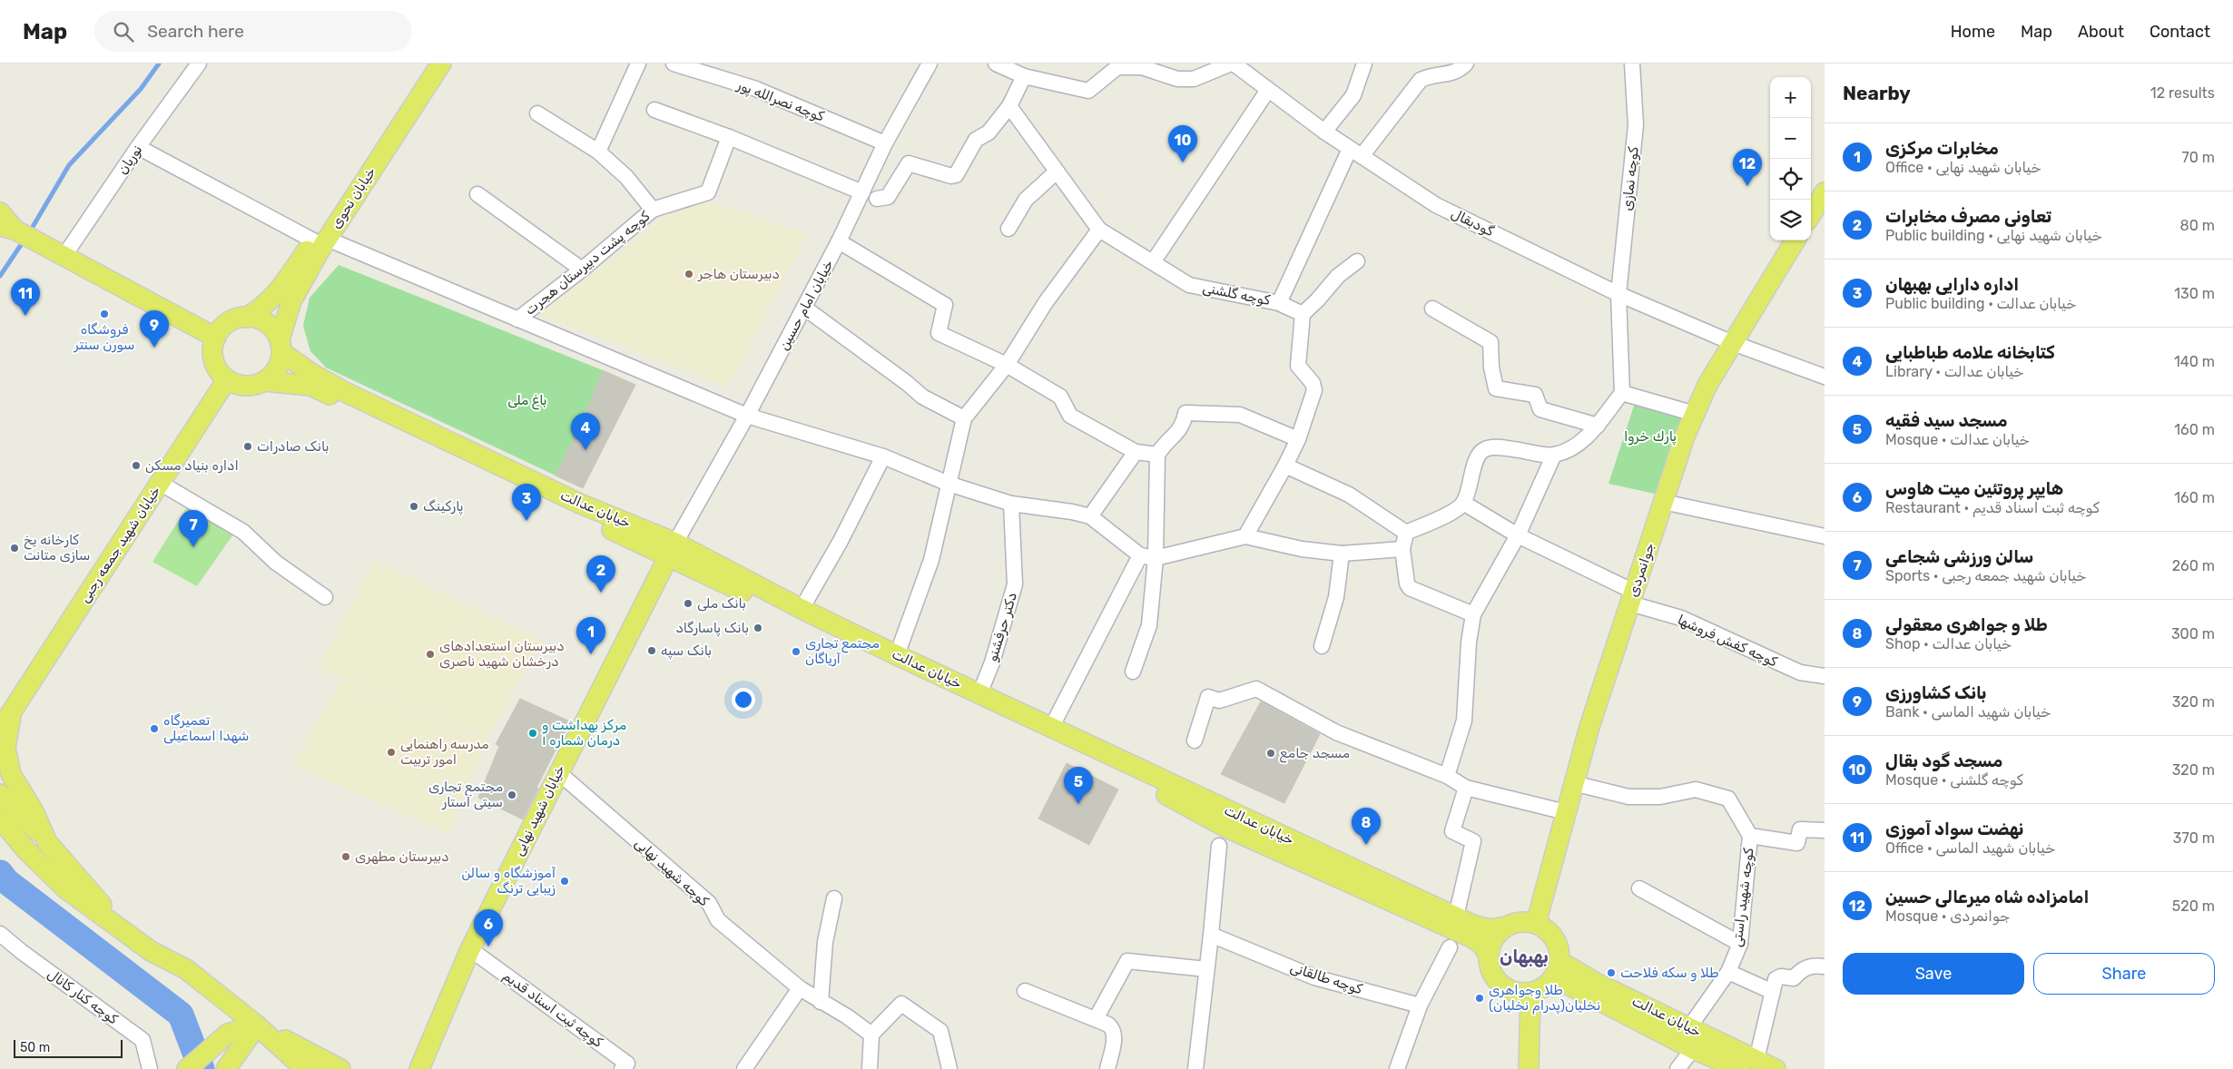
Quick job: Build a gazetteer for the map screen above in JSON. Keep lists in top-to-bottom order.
{
  "streets": {
    "main road": [
      "خیابان نحوی",
      "خیابان عدالت",
      "خیابان شهید جمعه رجبی",
      "جوانمردی",
      "خیابان شهید نهایی"
    ],
    "street": [
      "کوچه نصرالله پور",
      "نوریان",
      "کوچه نمازی",
      "گودبقال",
      "کوچه پشت دبیرستان هجرت",
      "کوچه گلشنی",
      "خیابان امام حسین",
      "دکتر حرفشنو",
      "کوچه کفش فروشها",
      "کوچه شهید نهایی",
      "کوچه شهید راستی",
      "کوچه طالقانی",
      "کوچه کنار کانال",
      "کوچه ثبت اسناد قدیم"
    ]
  },
  "crossings": [
    ["کوچه نصرالله پور", "خیابان امام حسین"],
    ["کوچه نمازی", "گودبقال"],
    ["خیابان نحوی", "خیابان عدالت"],
    ["خیابان نحوی", "خیابان شهید جمعه رجبی"],
    ["گودبقال", "جوانمردی"],
    ["خیابان امام حسین", "خیابان عدالت"],
    ["خیابان امام حسین", "خیابان شهید نهایی"],
    ["خیابان عدالت", "خیابان شهید جمعه رجبی"],
    ["خیابان عدالت", "جوانمردی"],
    ["خیابان عدالت", "دکتر حرفشنو"],
    ["خیابان عدالت", "خیابان شهید نهایی"],
    ["خیابان عدالت", "کوچه شهید راستی"],
    ["جوانمردی", "کوچه کفش فروشها"],
    ["خیابان شهید نهایی", "کوچه شهید نهایی"],
    ["خیابان شهید نهایی", "کوچه ثبت اسناد قدیم"]
  ],
  "districts": ["بهبهان"],
  "parks": ["باغ ملی", "پارك خروا"],
  "places": [
    "دبیرستان هاجر",
    "فروشگاه سورن سنتر",
    "بانک صادرات",
    "اداره بنیاد مسکن",
    "پارکینگ",
    "کارخانه یخ سازی متانت",
    "بانک ملی",
    "بانک پاسارگاد",
    "بانک سپه",
    "مجتمع تجاری آریاگان",
    "دبیرستان استعدادهای درخشان شهید ناصری",
    "تعمیرگاه شهدا اسماعیلی",
    "مرکز بهداشت و درمان شماره ۱",
    "مدرسه راهنمایی امور تربیت",
    "مسجد جامع",
    "مجتمع تجاری سیتی استار",
    "دبیرستان مطهری",
    "آموزشگاه و سالن زیبایی ترنگ",
    "طلا و سکه فلاحت",
    "طلا وجواهری نخلیان(پدرام نخلیان)"
  ],
  "scale_bar": "50 m",
  "page": {
    "header": "Map",
    "search": "Search here",
    "nav": [
      "Home",
      "Map",
      "About",
      "Contact"
    ],
    "heading": ["Nearby", "12 results"],
    "map_buttons": ["+", "−"],
    "list": [
      {
        "mark": "1",
        "name": "مخابرات مرکزی",
        "note": "Office · خیابان شهید نهایی",
        "value": "70 m"
      },
      {
        "mark": "2",
        "name": "تعاونی مصرف مخابرات",
        "note": "Public building · خیابان شهید نهایی",
        "value": "80 m"
      },
      {
        "mark": "3",
        "name": "اداره دارایی بهبهان",
        "note": "Public building · خیابان عدالت",
        "value": "130 m"
      },
      {
        "mark": "4",
        "name": "کتابخانه علامه طباطبایی",
        "note": "Library · خیابان عدالت",
        "value": "140 m"
      },
      {
        "mark": "5",
        "name": "مسجد سید فقیه",
        "note": "Mosque · خیابان عدالت",
        "value": "160 m"
      },
      {
        "mark": "6",
        "name": "هایپر پروتئین میت هاوس",
        "note": "Restaurant · کوچه ثبت اسناد قدیم",
        "value": "160 m"
      },
      {
        "mark": "7",
        "name": "سالن ورزشی شجاعی",
        "note": "Sports · خیابان شهید جمعه رجبی",
        "value": "260 m"
      },
      {
        "mark": "8",
        "name": "طلا و جواهری معقولی",
        "note": "Shop · خیابان عدالت",
        "value": "300 m"
      },
      {
        "mark": "9",
        "name": "بانک کشاورزی",
        "note": "Bank · خیابان شهید الماسی",
        "value": "320 m"
      },
      {
        "mark": "10",
        "name": "مسجد گود بقال",
        "note": "Mosque · کوچه گلشنی",
        "value": "320 m"
      },
      {
        "mark": "11",
        "name": "نهضت سواد آموزی",
        "note": "Office · خیابان شهید الماسی",
        "value": "370 m"
      },
      {
        "mark": "12",
        "name": "امامزاده شاه میرعالی حسین",
        "note": "Mosque · جوانمردی",
        "value": "520 m"
      }
    ],
    "pins": [
      "10",
      "12",
      "11",
      "9",
      "4",
      "3",
      "7",
      "2",
      "1",
      "5",
      "8",
      "6"
    ],
    "buttons": ["Save", "Share"],
    "scale": "50 m"
  }
}
